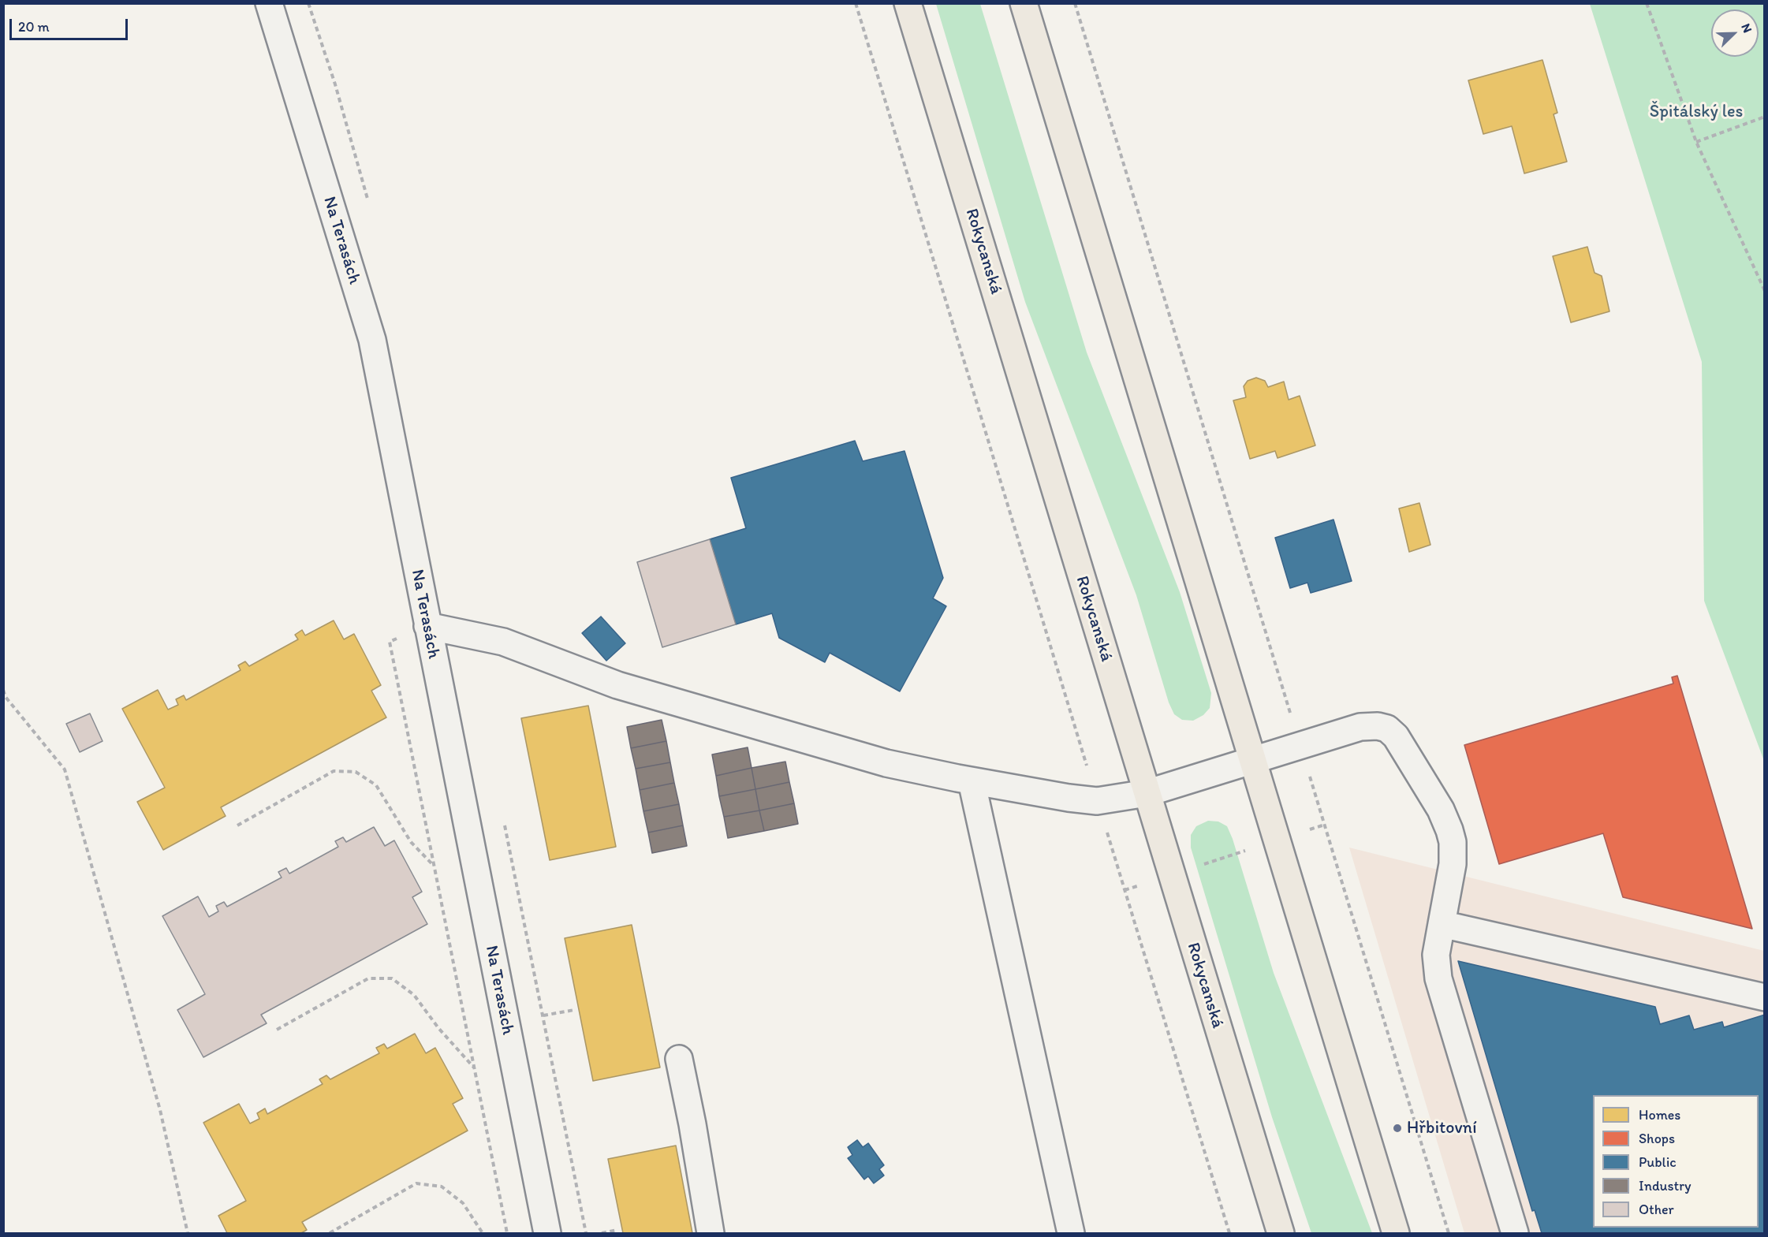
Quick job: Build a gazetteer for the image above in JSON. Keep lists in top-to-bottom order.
{
  "streets": {
    "main road": ["Rokycanská"],
    "street": ["Na Terasách"]
  },
  "parks": ["Špitálský les"],
  "places": ["Hřbitovní"],
  "legend": [
    "Homes",
    "Shops",
    "Public",
    "Industry",
    "Other"
  ],
  "scale_bar": "20 m",
  "north": "top right"
}
